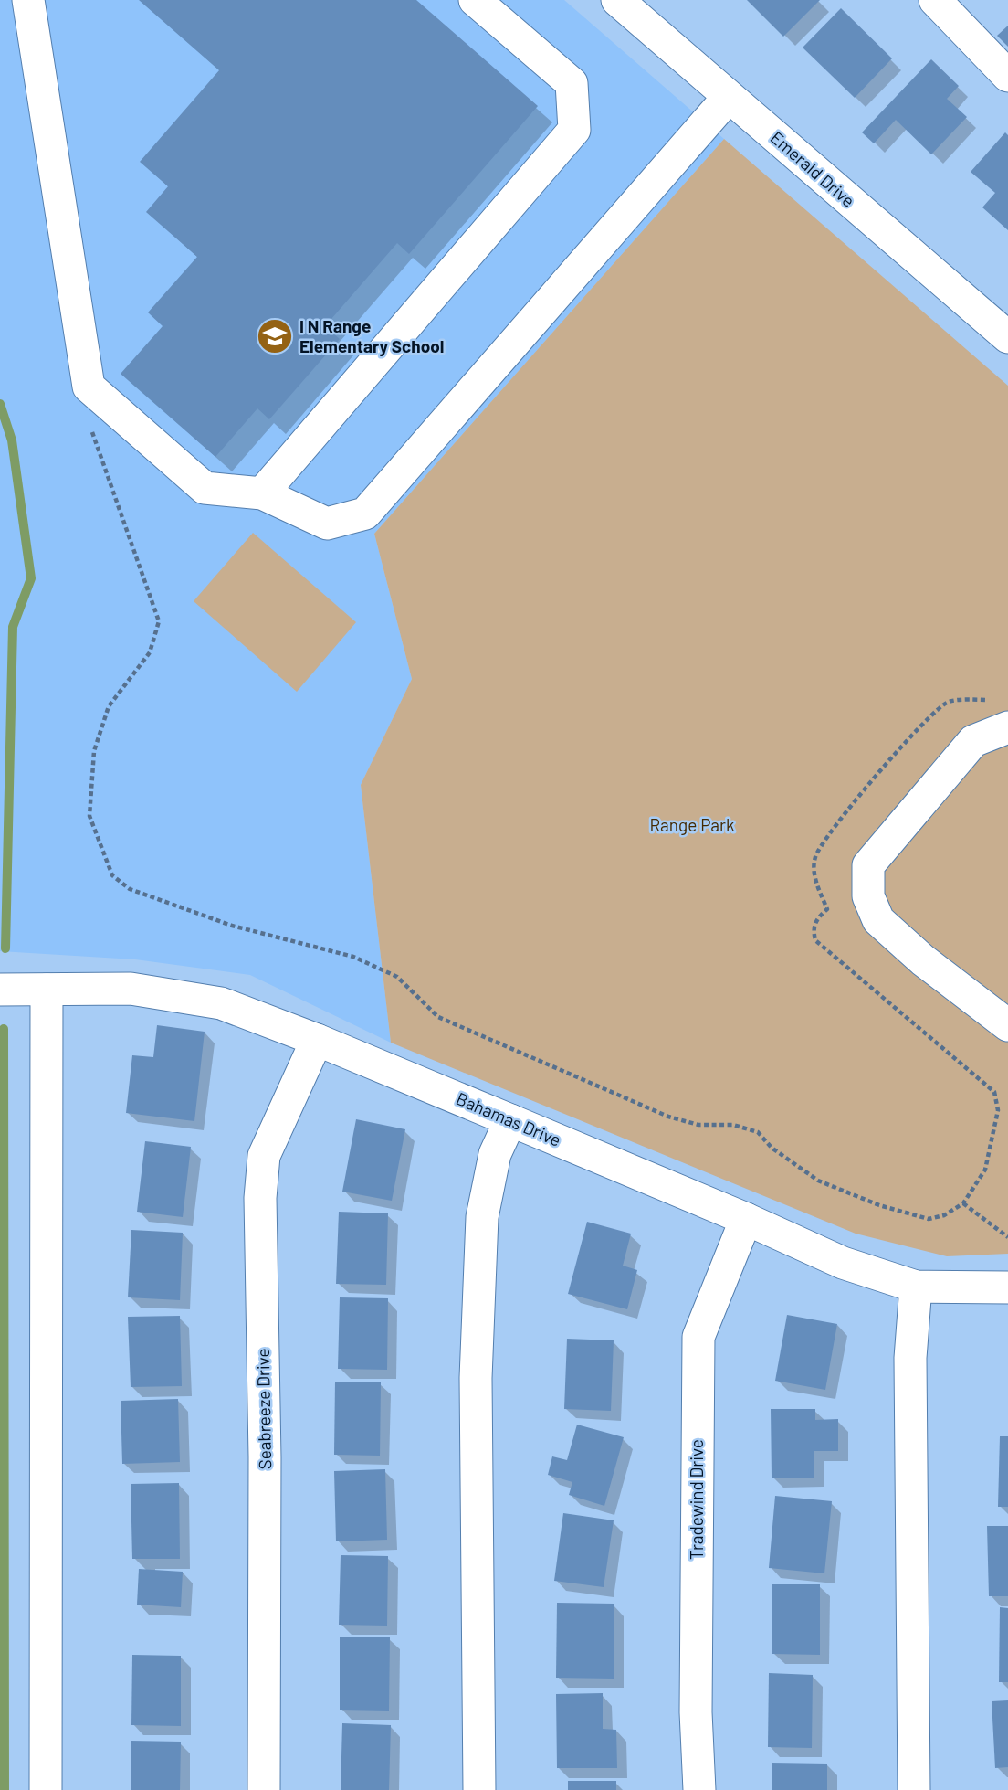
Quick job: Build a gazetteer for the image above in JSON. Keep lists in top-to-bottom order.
{
  "streets": {
    "street": [
      "Emerald Drive",
      "Bahamas Drive",
      "Seabreeze Drive",
      "Tradewind Drive"
    ]
  },
  "crossings": [
    ["Bahamas Drive", "Seabreeze Drive"],
    ["Bahamas Drive", "Tradewind Drive"]
  ],
  "parks": ["Range Park"],
  "places": {
    "school or university": ["I N Range Elementary School"]
  }
}
